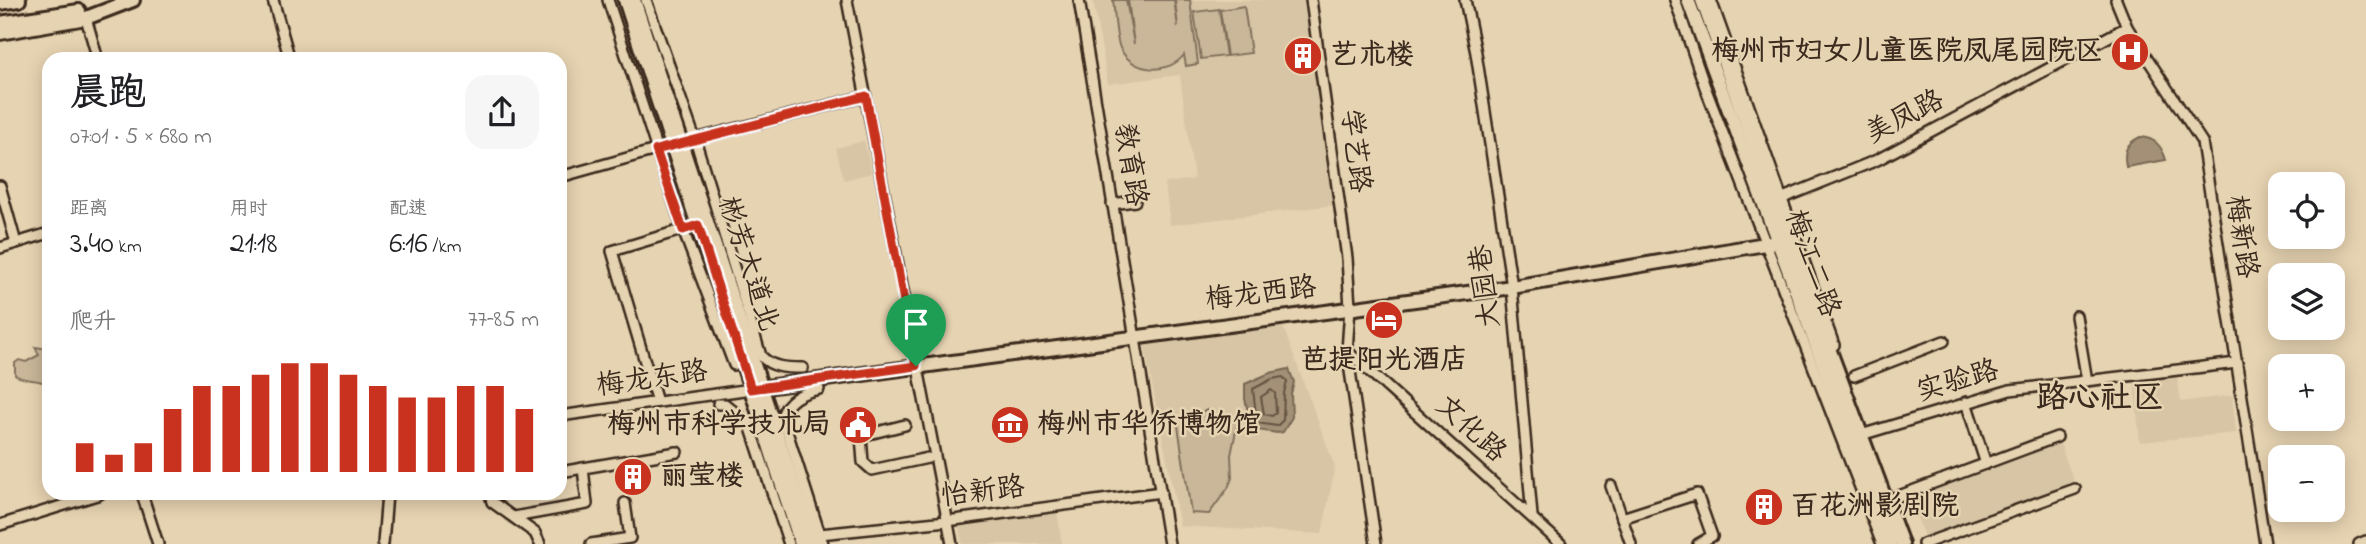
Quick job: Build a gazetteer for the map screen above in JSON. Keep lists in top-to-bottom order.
{
  "streets": {
    "main road": ["彬芳大道北", "梅江二路", "梅龙西路"],
    "street": [
      "美凤路",
      "学艺路",
      "教育路",
      "梅新路",
      "大园巷",
      "梅龙东路",
      "实验路",
      "文化路",
      "怡新路"
    ]
  },
  "crossings": [
    ["美凤路", "梅新路"],
    ["美凤路", "梅江二路"],
    ["学艺路", "梅龙西路"],
    ["学艺路", "文化路"],
    ["教育路", "梅龙西路"],
    ["教育路", "怡新路"],
    ["梅新路", "实验路"],
    ["彬芳大道北", "梅龙西路"],
    ["彬芳大道北", "梅龙东路"],
    ["彬芳大道北", "怡新路"],
    ["梅江二路", "梅龙西路"],
    ["梅江二路", "实验路"],
    ["大园巷", "梅龙西路"],
    ["大园巷", "文化路"],
    ["梅龙西路", "梅龙东路"]
  ],
  "districts": ["路心社区"],
  "places": {
    "hospital": ["梅州市妇女儿童医院凤尾园院区"],
    "building": ["艺术楼", "丽莹楼", "百花洲影剧院"],
    "hotel": ["芭提阳光酒店"],
    "public building": ["梅州市科学技术局"],
    "museum": ["梅州市华侨博物馆"]
  },
  "page": {
    "heading": ["晨跑", "07:01 · 5 × 680 m"],
    "stats": [
      ["距离", "3.40 km"],
      ["用时", "21:18"],
      ["配速", "6:16 /km"]
    ],
    "map_buttons": ["+", "−"],
    "chart": ["爬升", "77–85 m"]
  }
}
